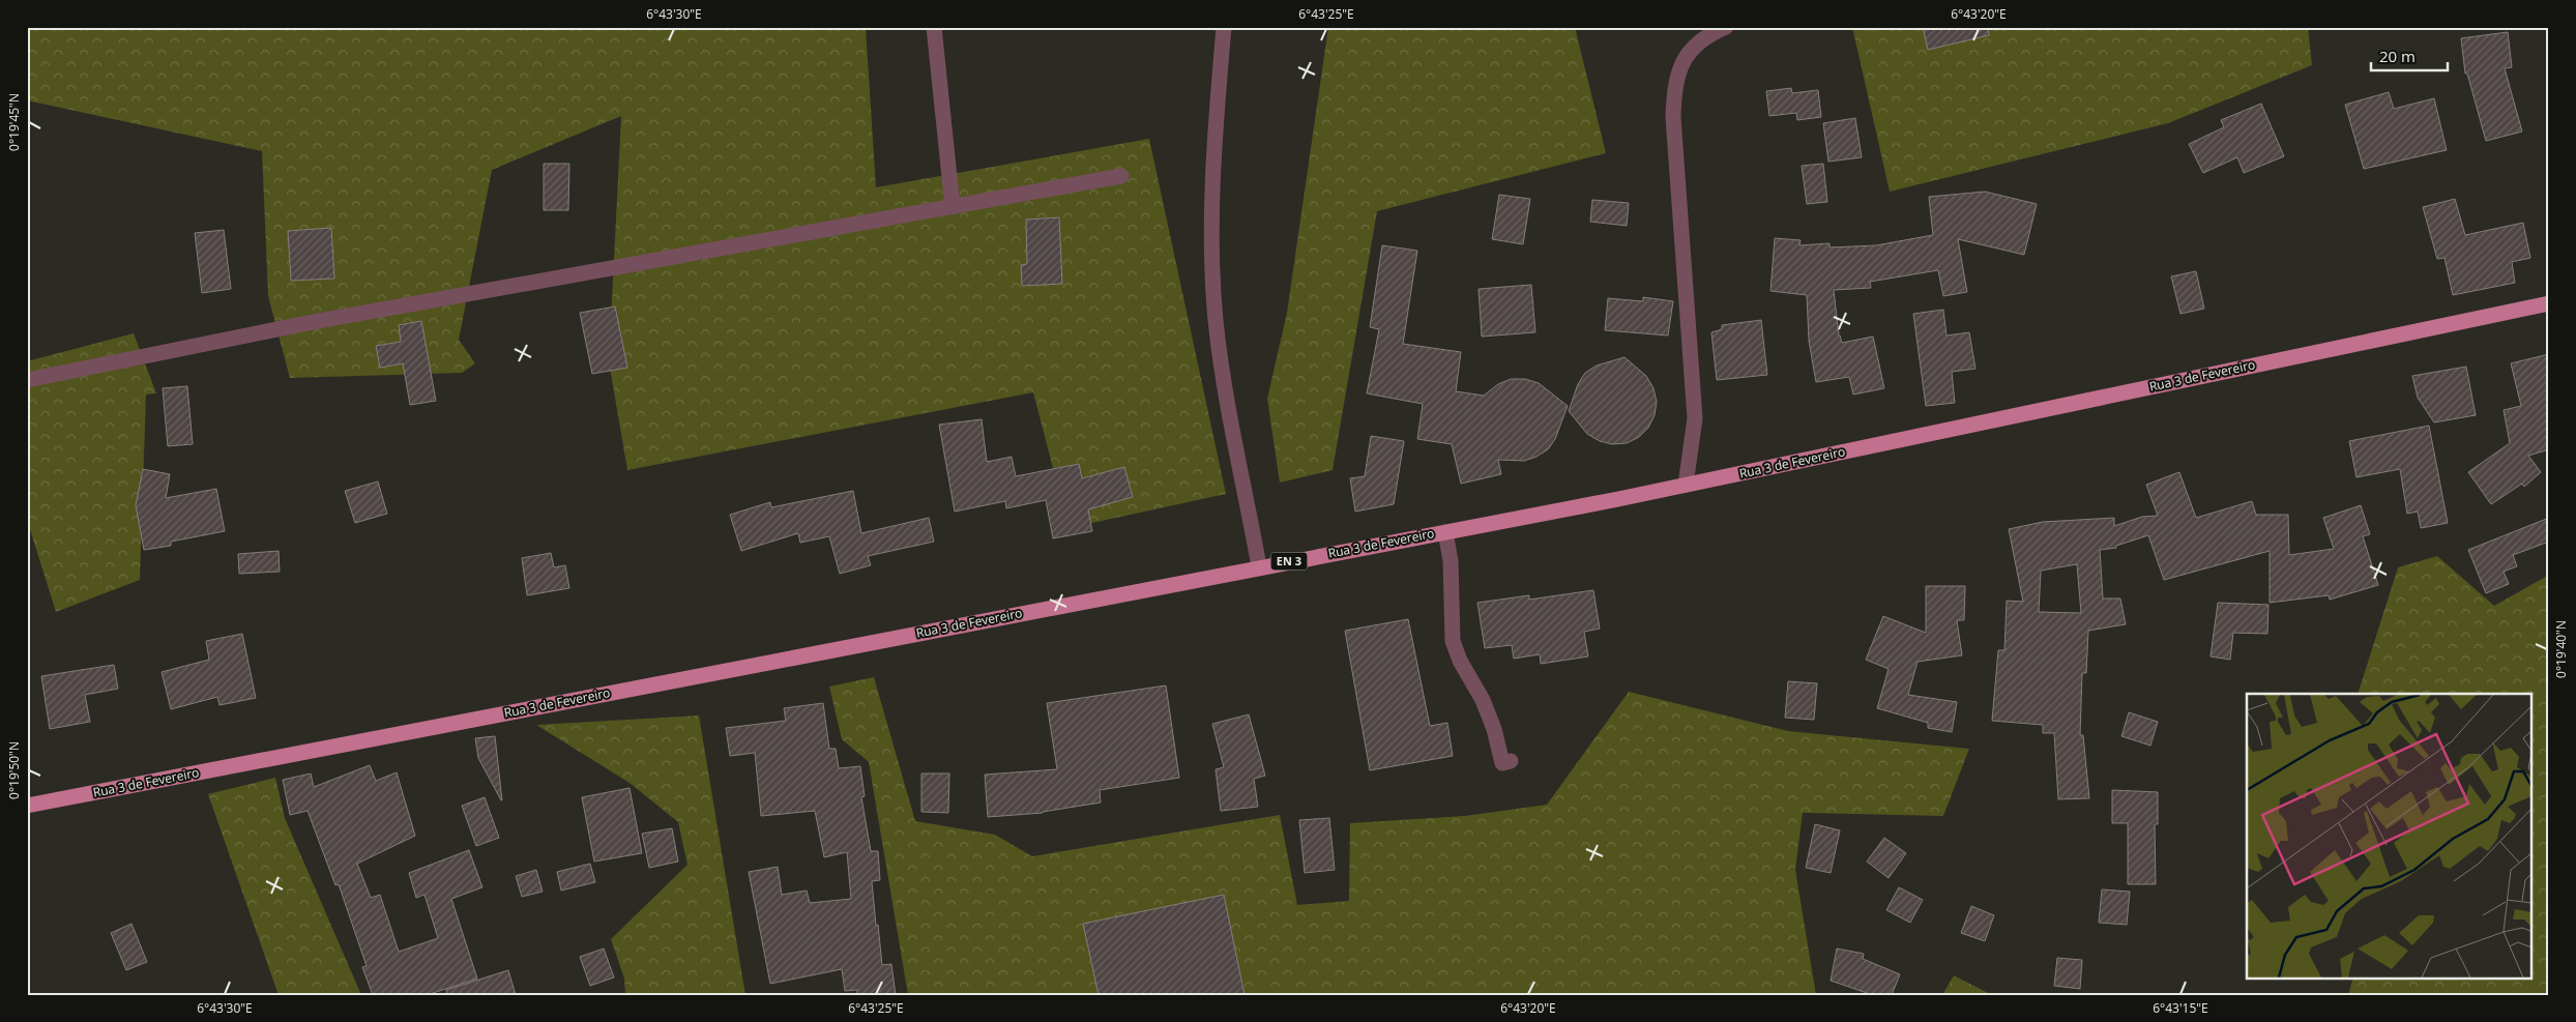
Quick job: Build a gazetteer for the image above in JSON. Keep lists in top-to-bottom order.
{
  "streets": {
    "main road": ["Rua 3 de Fevereiro", "EN 3"]
  },
  "scale_bar": "20 m",
  "coordinates": [
    "6°43'30\"E",
    "6°43'25\"E",
    "6°43'20\"E",
    "0°19'45\"N",
    "0°19'40\"N",
    "0°19'50\"N",
    "6°43'15\"E"
  ]
}
